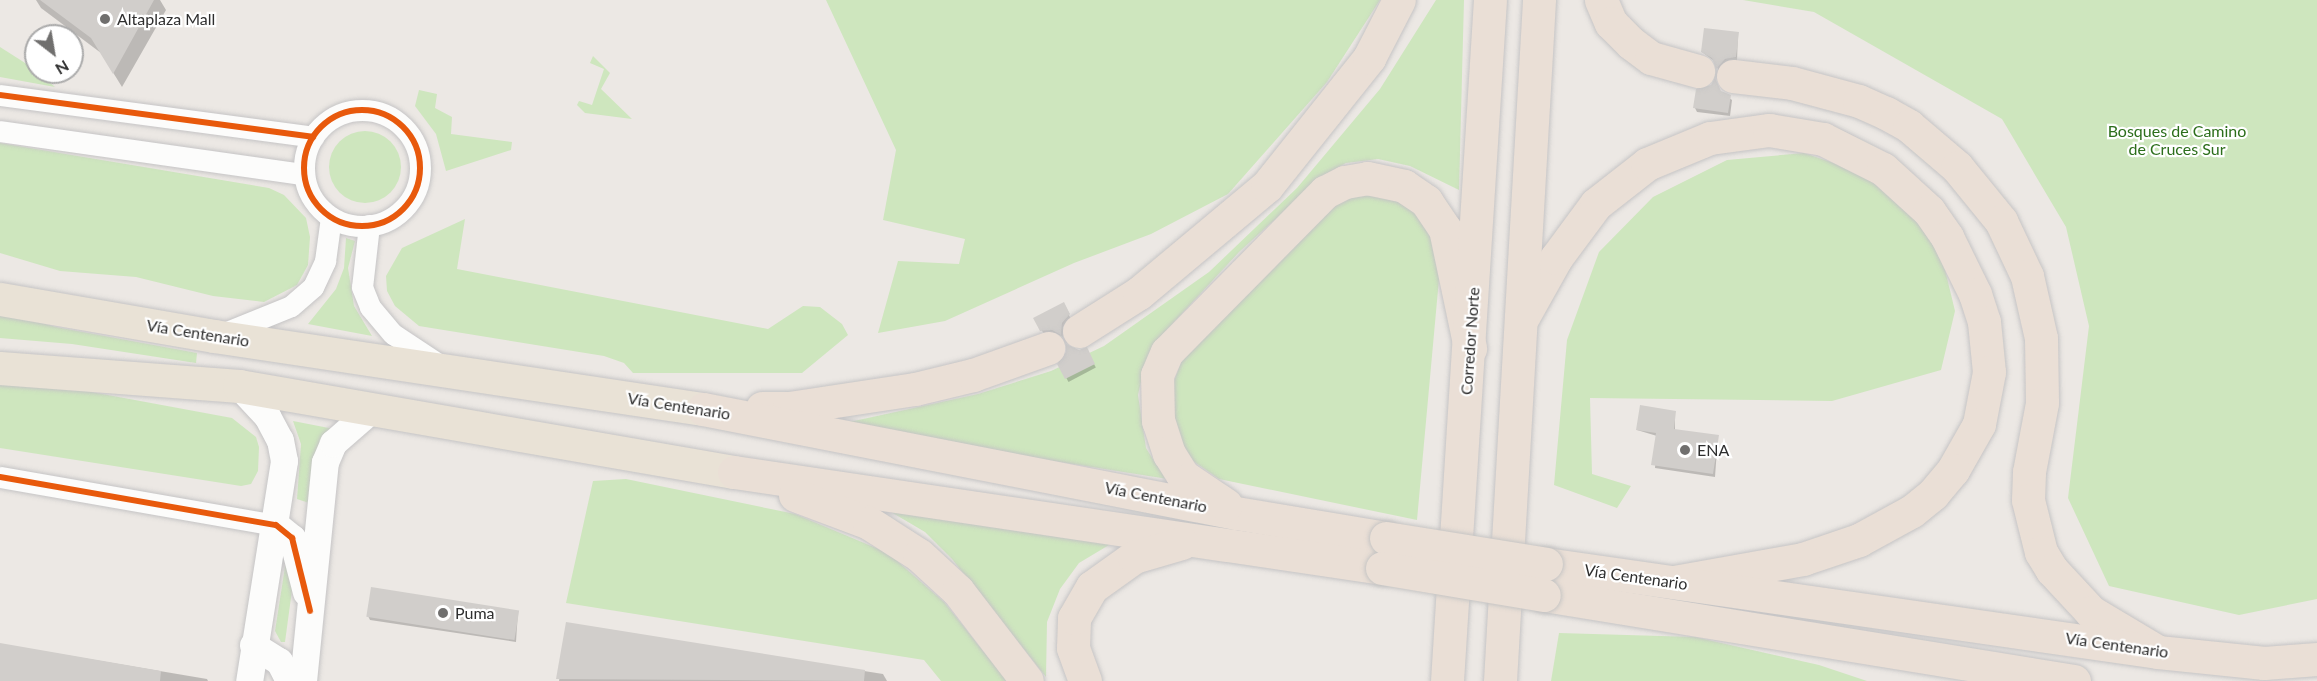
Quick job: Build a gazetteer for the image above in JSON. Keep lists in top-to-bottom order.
{
  "streets": {
    "highway": ["Vía Centenario", "Corredor Norte"]
  },
  "parks": ["Bosques de Camino de Cruces Sur"],
  "places": ["Altaplaza Mall", "ENA", "Puma"],
  "north": "bottom right"
}
